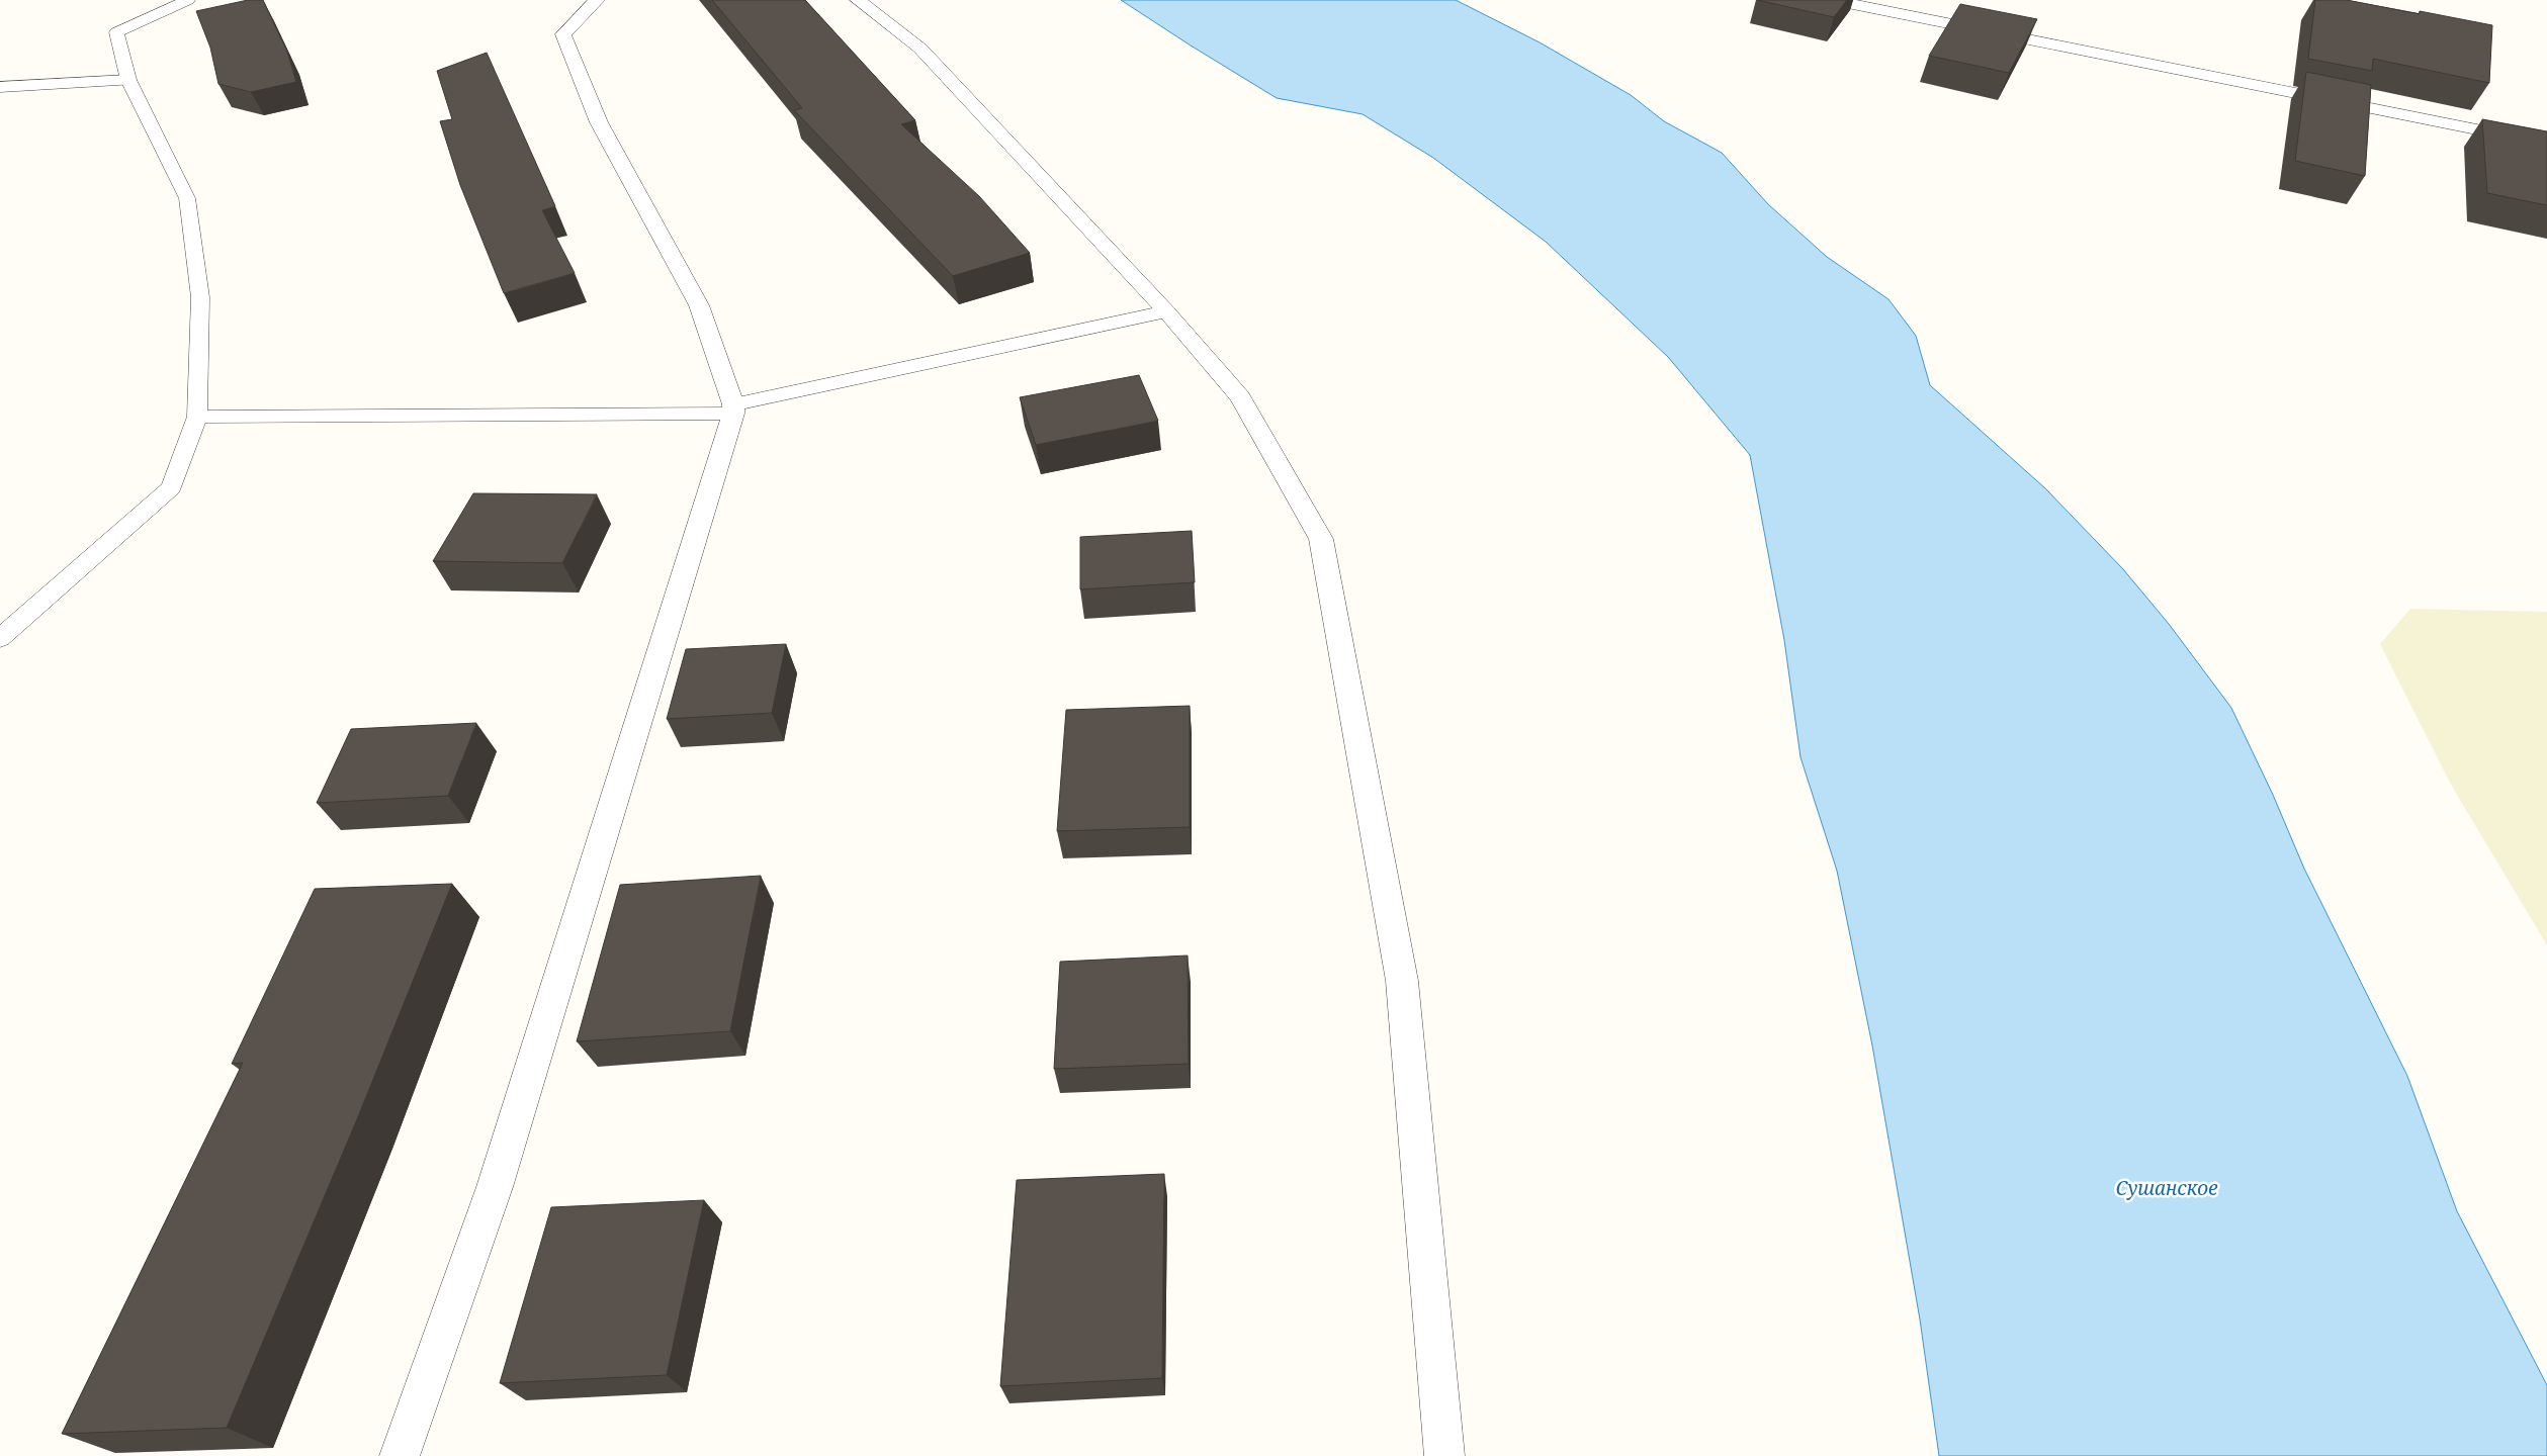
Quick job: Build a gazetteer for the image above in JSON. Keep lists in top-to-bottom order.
{
  "water": ["Сушанское"]
}
